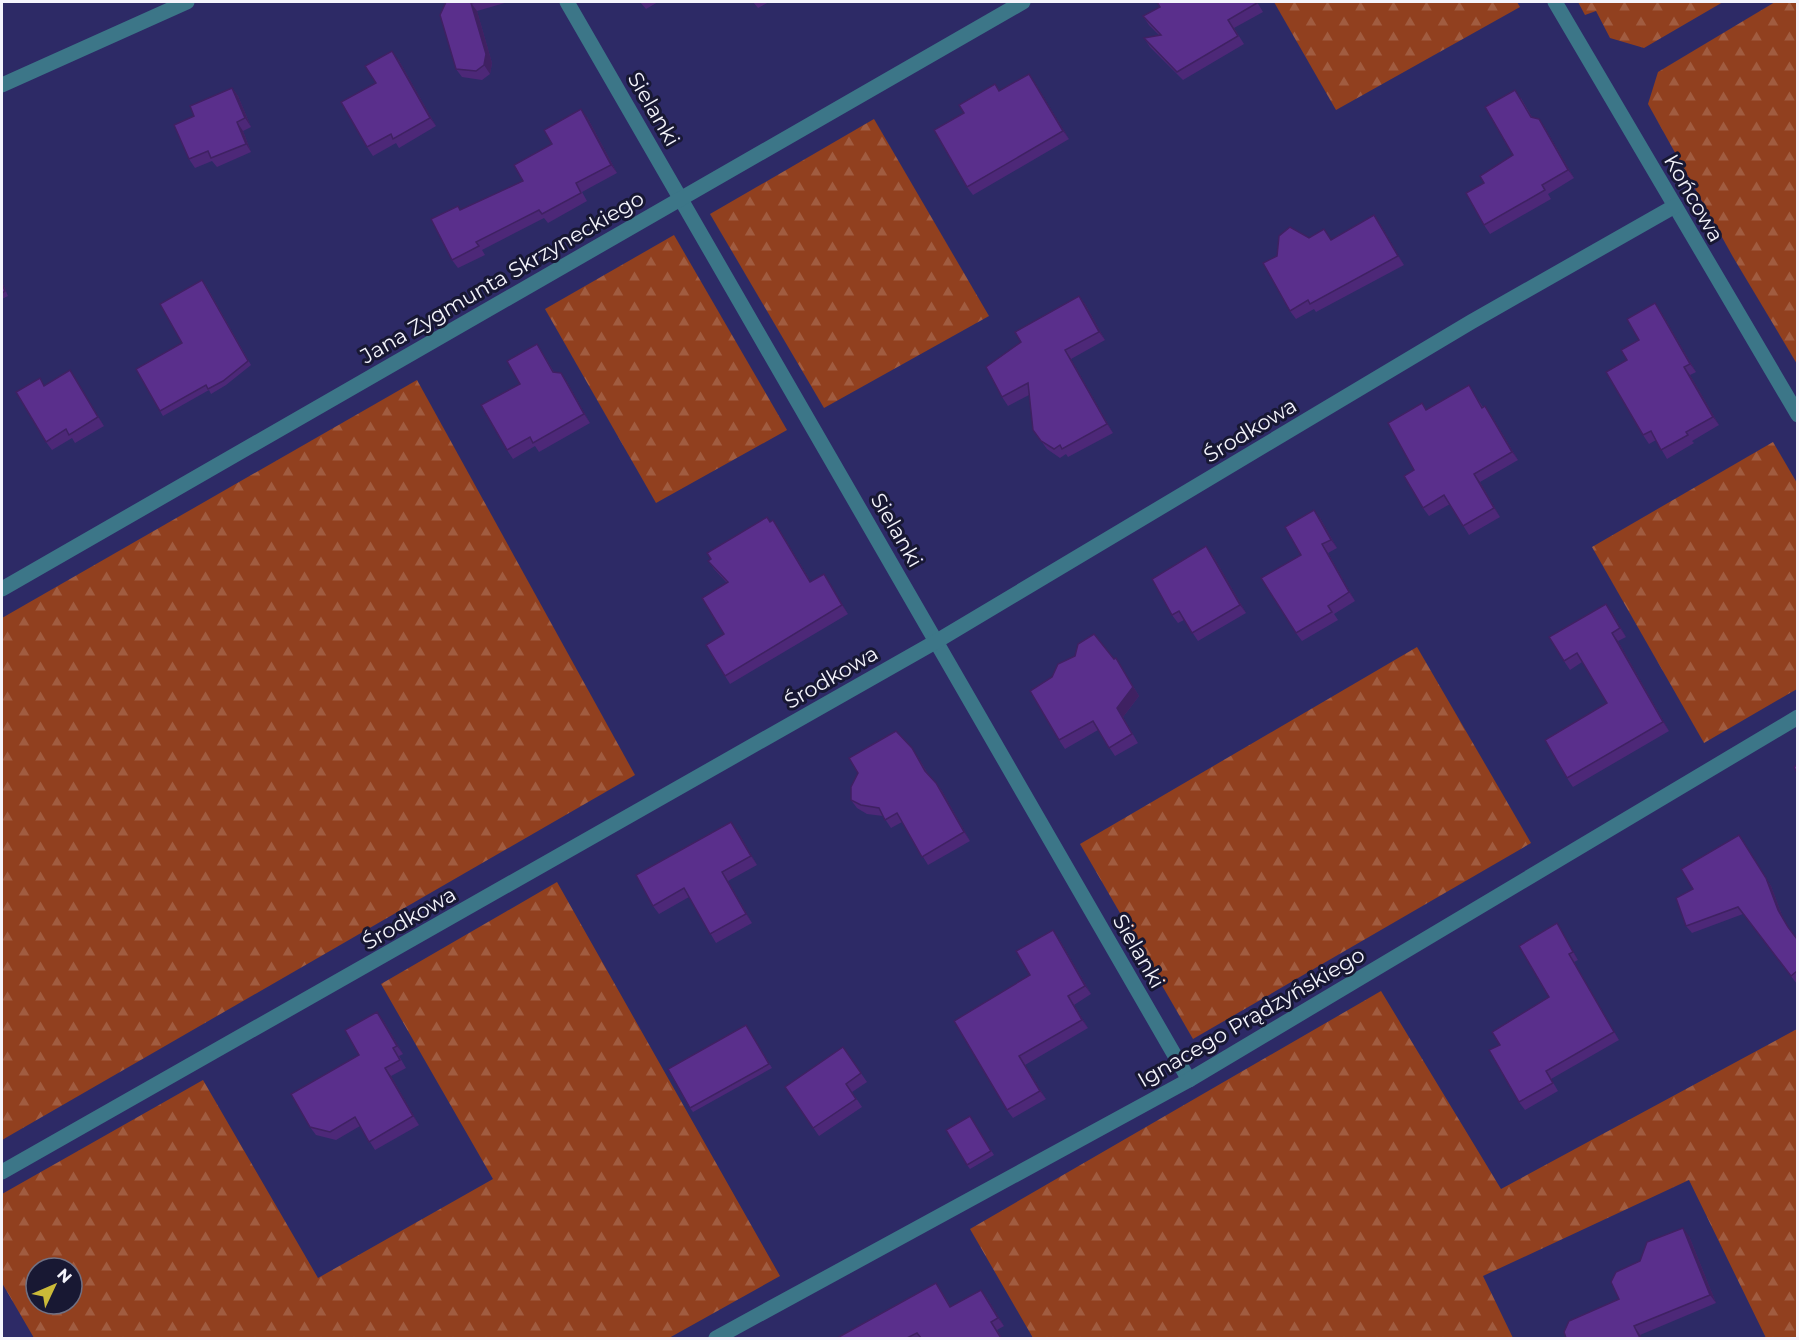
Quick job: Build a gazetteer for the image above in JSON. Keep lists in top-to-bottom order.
{
  "streets": {
    "street": [
      "Sielanki",
      "Końcowa",
      "Jana Zygmunta Skrzyneckiego",
      "Środkowa",
      "Ignacego Prądzyńskiego"
    ]
  },
  "crossings": [
    ["Sielanki", "Jana Zygmunta Skrzyneckiego"],
    ["Sielanki", "Środkowa"],
    ["Sielanki", "Ignacego Prądzyńskiego"],
    ["Końcowa", "Środkowa"]
  ],
  "north": "top right"
}
